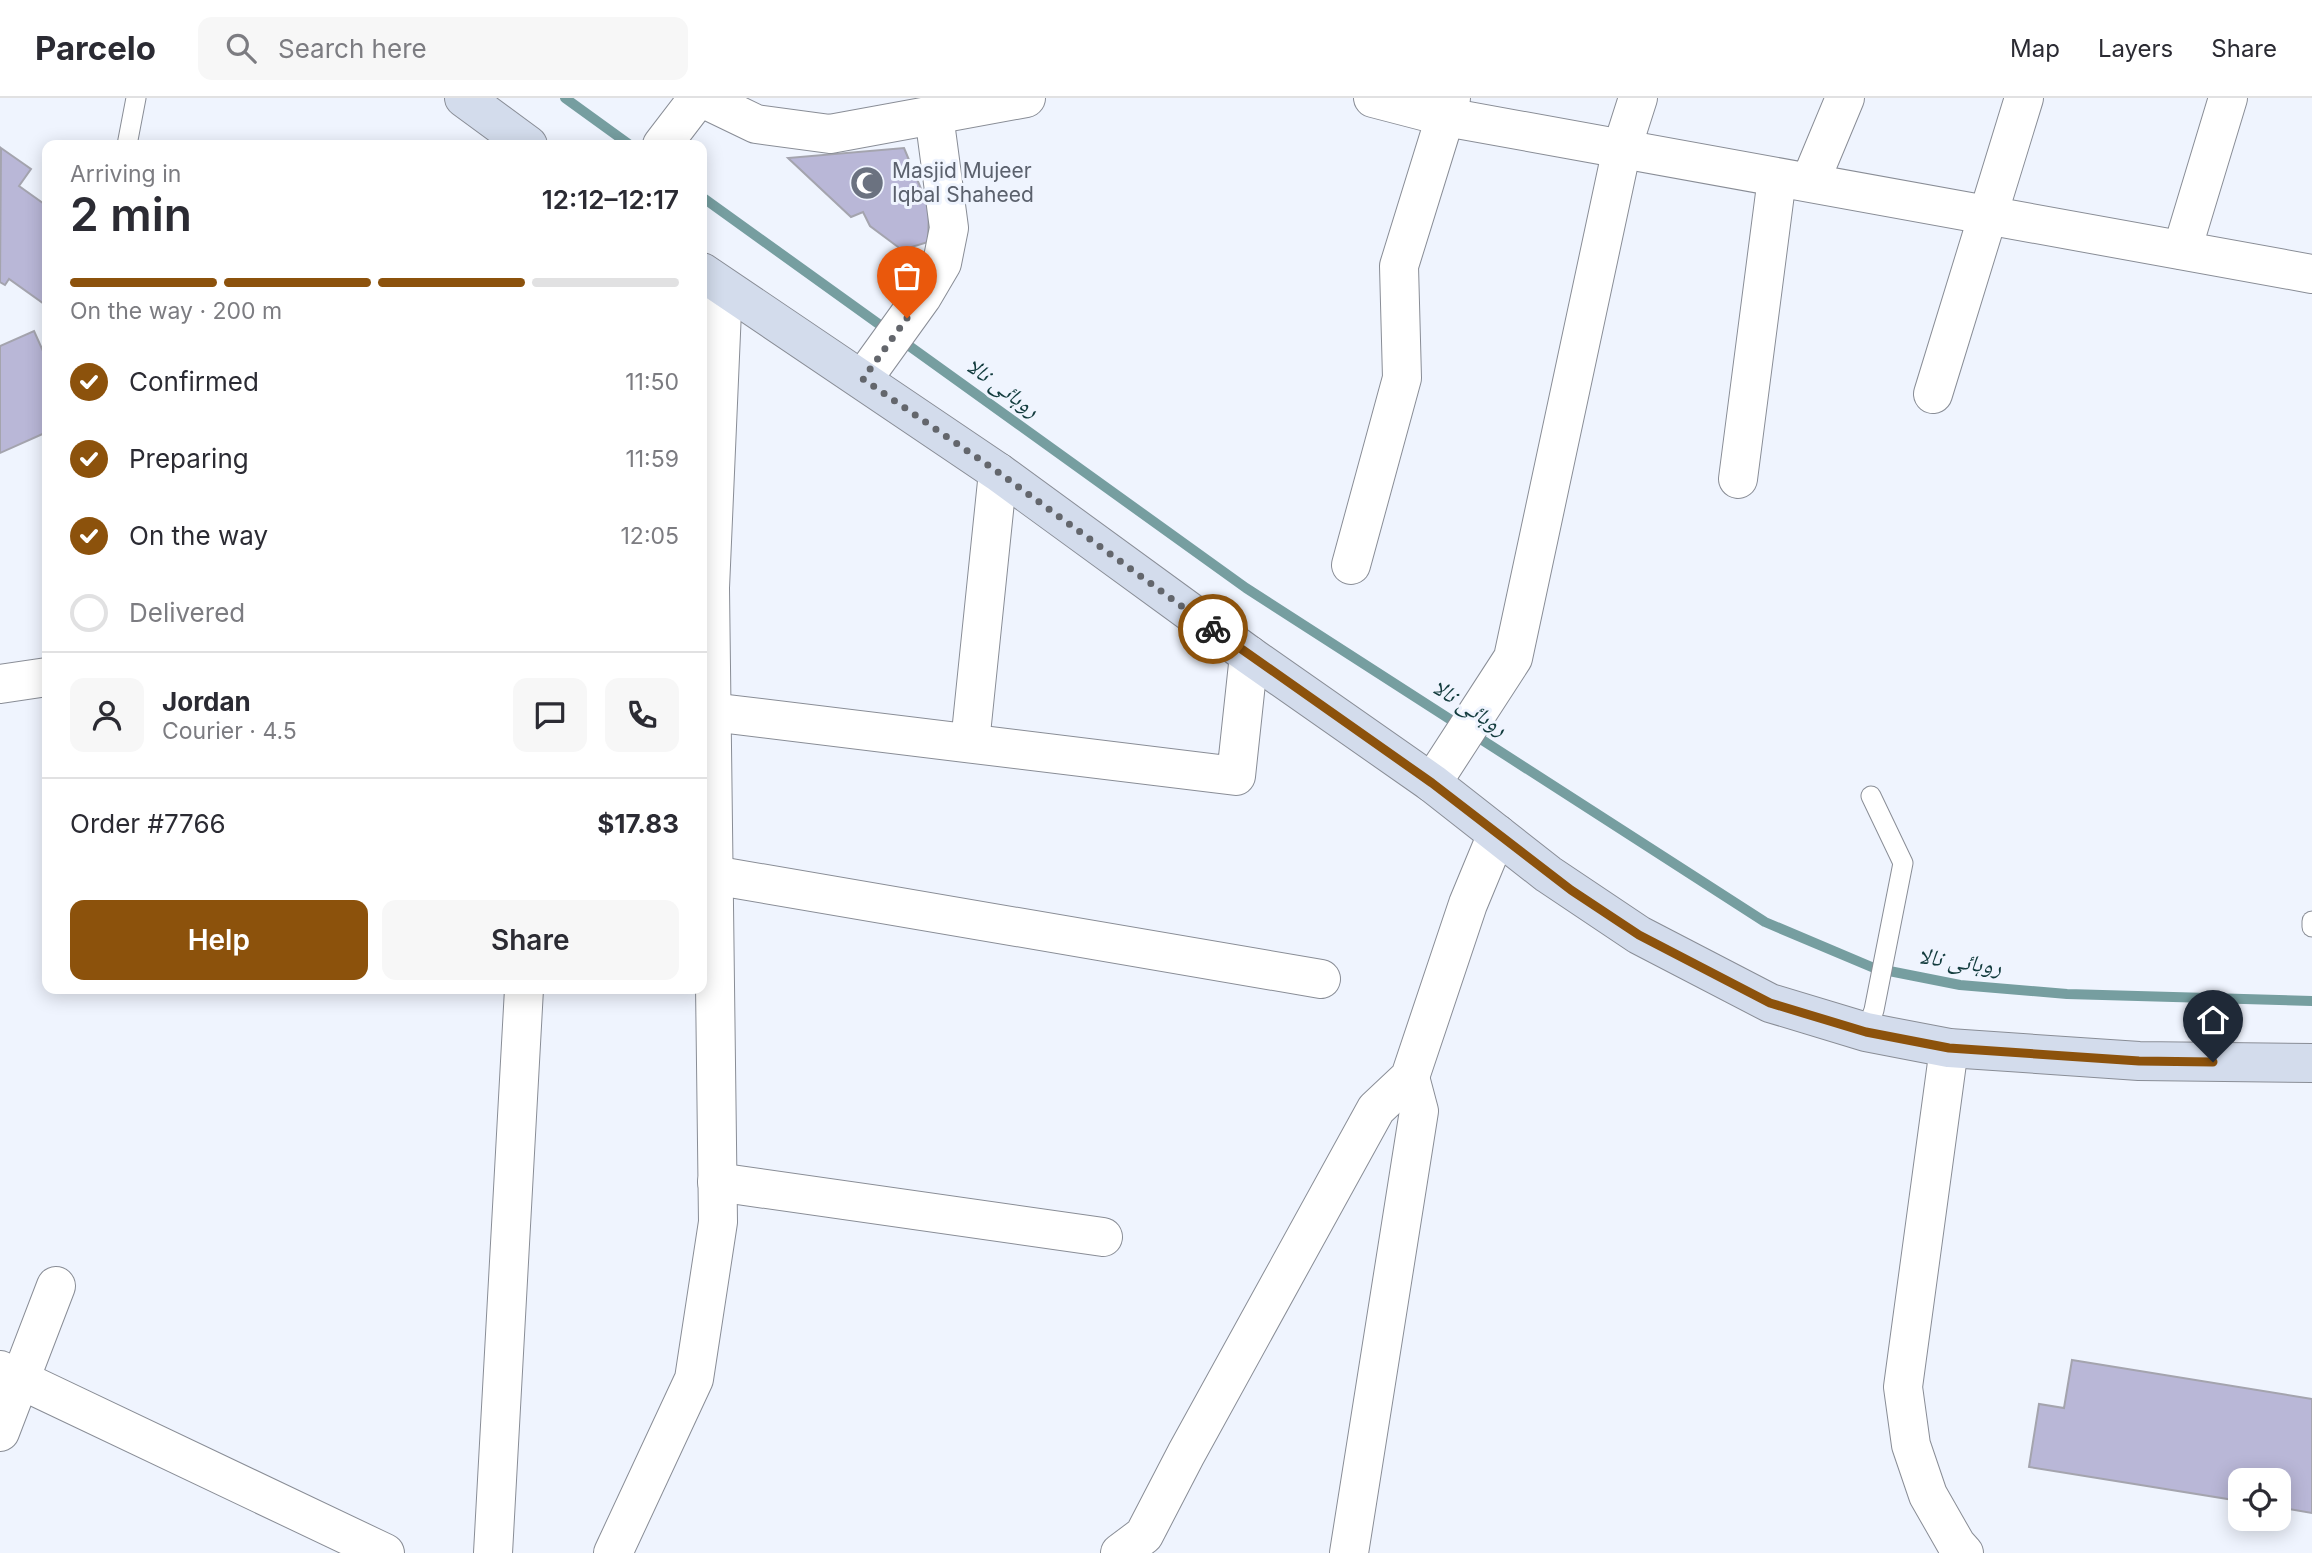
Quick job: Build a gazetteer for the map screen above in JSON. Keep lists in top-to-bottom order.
{
  "water": ["روہائی نالا"],
  "places": {
    "mosque": ["Masjid Mujeer Iqbal Shaheed"]
  },
  "page": {
    "header": "Parcelo",
    "search": "Search here",
    "nav": ["Map", "Layers", "Share"],
    "heading": ["2 min", "Arriving in", "12:12–12:17"],
    "panel": [
      "Jordan",
      "Courier · 4.5",
      "Order #7766",
      "$17.83"
    ],
    "bar": "On the way · 200 m",
    "list": [
      ["Confirmed", "11:50"],
      ["Preparing", "11:59"],
      ["On the way", "12:05"],
      "Delivered"
    ],
    "buttons": ["Help", "Share"]
  }
}
